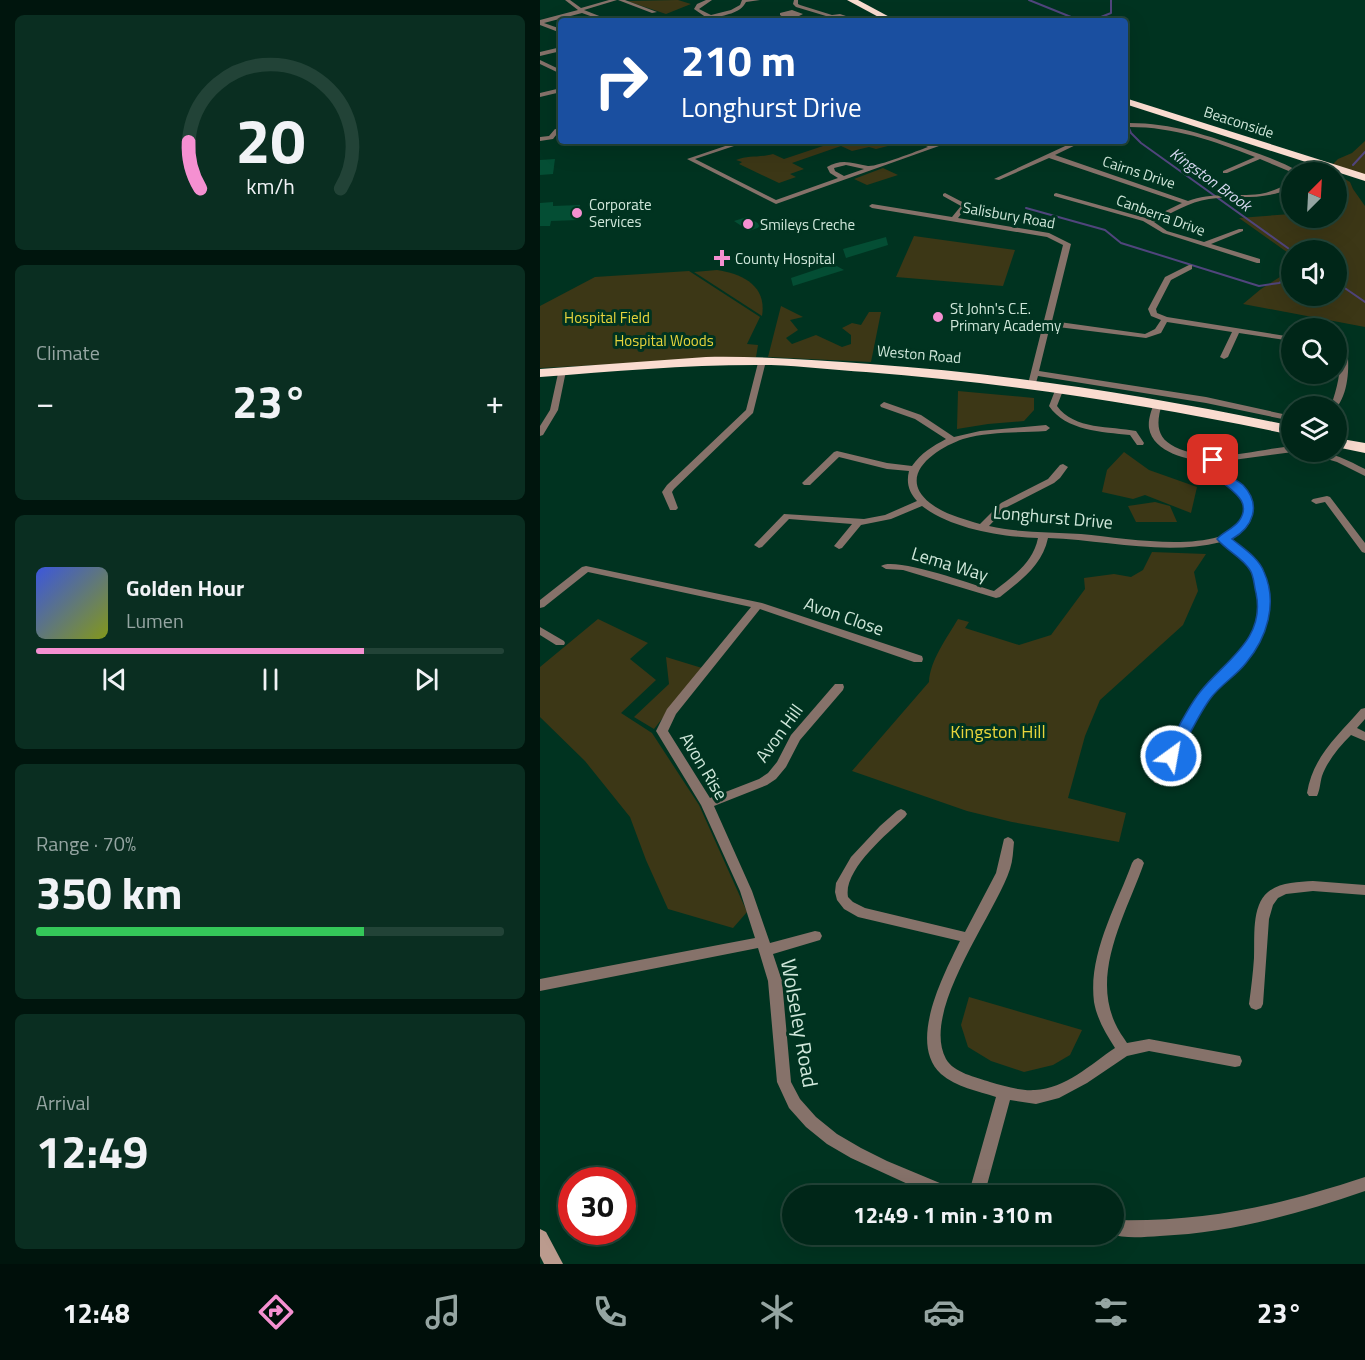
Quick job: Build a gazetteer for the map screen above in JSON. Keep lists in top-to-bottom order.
{
  "streets": {
    "highway": ["Beaconside", "Weston Road"],
    "street": [
      "Cairns Drive",
      "Salisbury Road",
      "Canberra Drive",
      "Longhurst Drive",
      "Lema Way",
      "Avon Close",
      "Avon Hill",
      "Avon Rise",
      "Wolseley Road"
    ]
  },
  "crossings": [
    ["Salisbury Road", "Weston Road"],
    ["Longhurst Drive", "Lema Way"],
    ["Avon Close", "Avon Rise"],
    ["Avon Hill", "Avon Rise"],
    ["Avon Rise", "Wolseley Road"]
  ],
  "water": ["Kingston Brook"],
  "parks": ["Hospital Field", "Hospital Woods", "Kingston Hill"],
  "places": {
    "other": ["Corporate Services", "Smileys Creche", "St John's C.E. Primary Academy"],
    "health": ["County Hospital"]
  },
  "north": "top right",
  "page": {
    "turn": ["210 m", "Longhurst Drive"],
    "tile": [
      "Climate",
      ["Range · 70%", "350 km"],
      ["Arrival", "12:49"]
    ],
    "heat": ["−", "23°", "+"],
    "song": ["Golden Hour", "Lumen"],
    "limit": "30",
    "trip": "12:49 · 1 min · 310 m",
    "tabs": ["12:48", "23°"],
    "gauge": ["20", "km/h"]
  }
}
